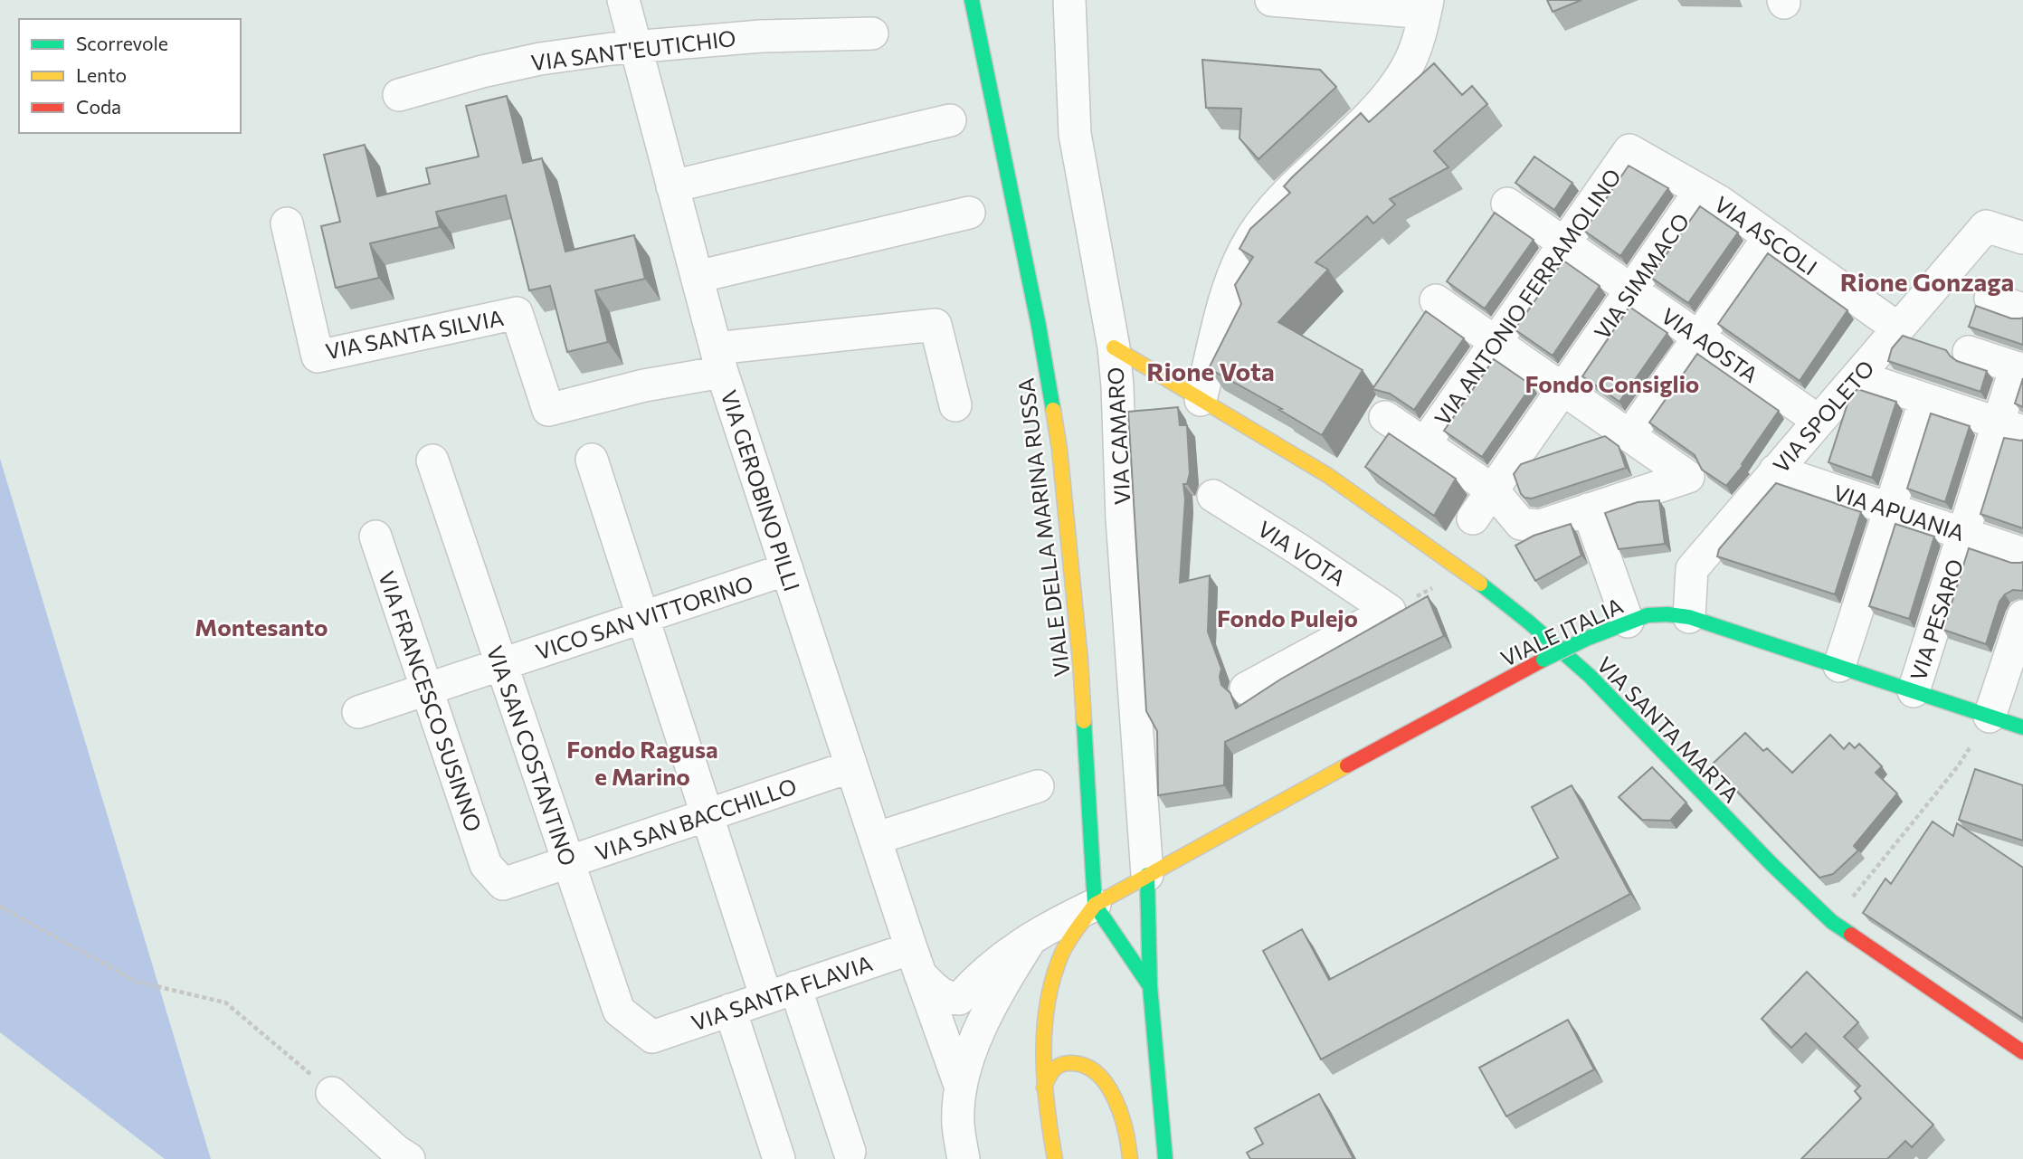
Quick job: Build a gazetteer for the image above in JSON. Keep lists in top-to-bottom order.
{
  "streets": {
    "main road": ["VIALE DELLA MARINA RUSSA", "VIALE ITALIA", "VIA SANTA MARTA"],
    "street": [
      "VIA SANT'EUTICHIO",
      "VIA ASCOLI",
      "VIA SIMMACO",
      "VIA ANTONIO FERRAMOLINO",
      "VIA SANTA SILVIA",
      "VIA AOSTA",
      "VIA SPOLETO",
      "VIA CAMARO",
      "VIA GEROBINO PILLI",
      "VIA APUANIA",
      "VIA VOTA",
      "VICO SAN VITTORINO",
      "VIA PESARO",
      "VIA FRANCESCO SUSINNO",
      "VIA SAN COSTANTINO",
      "VIA SAN BACCHILLO",
      "VIA SANTA FLAVIA"
    ]
  },
  "crossings": [
    ["VIA SANT'EUTICHIO", "VIA GEROBINO PILLI"],
    ["VIA ASCOLI", "VIA SIMMACO"],
    ["VIA ASCOLI", "VIA ANTONIO FERRAMOLINO"],
    ["VIA ASCOLI", "VIA SPOLETO"],
    ["VIA SIMMACO", "VIA AOSTA"],
    ["VIA ANTONIO FERRAMOLINO", "VIA AOSTA"],
    ["VIA SANTA SILVIA", "VIA GEROBINO PILLI"],
    ["VIA AOSTA", "VIA SPOLETO"],
    ["VIA SPOLETO", "VIA APUANIA"],
    ["VIA SPOLETO", "VIALE ITALIA"],
    ["VIA CAMARO", "VIALE ITALIA"],
    ["VIA CAMARO", "VIA SANTA MARTA"],
    ["VIA GEROBINO PILLI", "VICO SAN VITTORINO"],
    ["VIA GEROBINO PILLI", "VIA SAN BACCHILLO"],
    ["VIA GEROBINO PILLI", "VIA SANTA FLAVIA"],
    ["VIA APUANIA", "VIA PESARO"],
    ["VIALE DELLA MARINA RUSSA", "VIALE ITALIA"],
    ["VICO SAN VITTORINO", "VIA FRANCESCO SUSINNO"],
    ["VICO SAN VITTORINO", "VIA SAN COSTANTINO"],
    ["VIA PESARO", "VIALE ITALIA"],
    ["VIA FRANCESCO SUSINNO", "VIA SAN BACCHILLO"],
    ["VIA SAN COSTANTINO", "VIA SAN BACCHILLO"],
    ["VIA SAN COSTANTINO", "VIA SANTA FLAVIA"]
  ],
  "districts": [
    "Rione Gonzaga",
    "Rione Vota",
    "Fondo Consiglio",
    "Fondo Pulejo",
    "Montesanto",
    "Fondo Ragusa e Marino"
  ],
  "legend": ["Scorrevole", "Lento", "Coda"]
}
